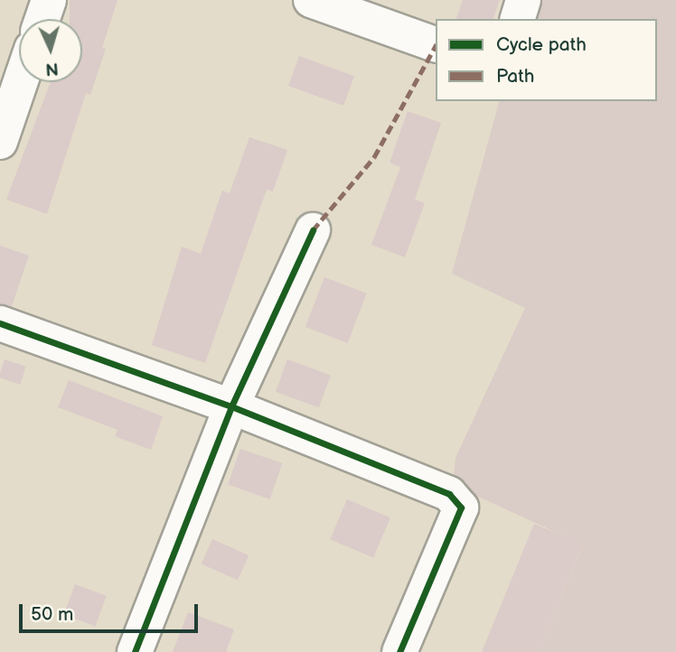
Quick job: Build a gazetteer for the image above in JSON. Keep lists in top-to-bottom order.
{
  "legend": ["Cycle path", "Path"],
  "scale_bar": "50 m",
  "north": "bottom"
}
